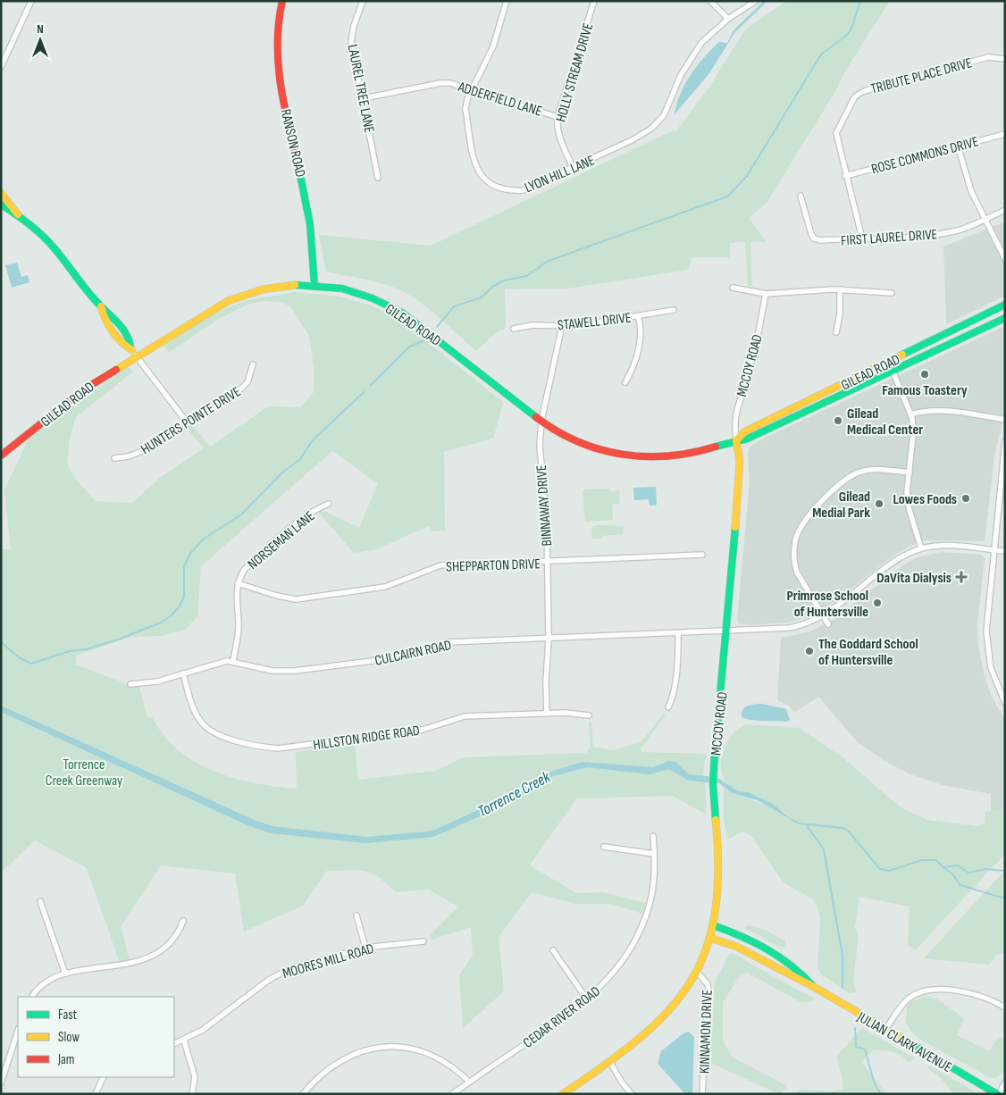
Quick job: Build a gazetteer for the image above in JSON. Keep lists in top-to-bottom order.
{
  "streets": {
    "main road": [
      "RANSON ROAD",
      "GILEAD ROAD",
      "MCCOY ROAD",
      "JULIAN CLARK AVENUE"
    ],
    "street": [
      "HOLLY STREAM DRIVE",
      "TRIBUTE PLACE DRIVE",
      "LAUREL TREE LANE",
      "ADDERFIELD LANE",
      "ROSE COMMONS DRIVE",
      "LYON HILL LANE",
      "FIRST LAUREL DRIVE",
      "STAWELL DRIVE",
      "HUNTERS POINTE DRIVE",
      "BINNAWAY DRIVE",
      "NORSEMAN LANE",
      "SHEPPARTON DRIVE",
      "CULCAIRN ROAD",
      "HILLSTON RIDGE ROAD",
      "MOORES MILL ROAD",
      "CEDAR RIVER ROAD",
      "KINNAMON DRIVE"
    ]
  },
  "crossings": [
    ["HOLLY STREAM DRIVE", "ADDERFIELD LANE"],
    ["HOLLY STREAM DRIVE", "LYON HILL LANE"],
    ["TRIBUTE PLACE DRIVE", "ROSE COMMONS DRIVE"],
    ["TRIBUTE PLACE DRIVE", "FIRST LAUREL DRIVE"],
    ["LAUREL TREE LANE", "ADDERFIELD LANE"],
    ["ADDERFIELD LANE", "LYON HILL LANE"],
    ["RANSON ROAD", "GILEAD ROAD"],
    ["STAWELL DRIVE", "BINNAWAY DRIVE"],
    ["GILEAD ROAD", "MCCOY ROAD"],
    ["GILEAD ROAD", "BINNAWAY DRIVE"],
    ["MCCOY ROAD", "CULCAIRN ROAD"],
    ["MCCOY ROAD", "KINNAMON DRIVE"],
    ["MCCOY ROAD", "JULIAN CLARK AVENUE"],
    ["BINNAWAY DRIVE", "SHEPPARTON DRIVE"],
    ["BINNAWAY DRIVE", "CULCAIRN ROAD"],
    ["BINNAWAY DRIVE", "HILLSTON RIDGE ROAD"],
    ["NORSEMAN LANE", "SHEPPARTON DRIVE"],
    ["NORSEMAN LANE", "CULCAIRN ROAD"],
    ["CULCAIRN ROAD", "HILLSTON RIDGE ROAD"]
  ],
  "water": ["Torrence Creek"],
  "parks": ["Torrence Creek Greenway"],
  "places": {
    "other": [
      "Famous Toastery",
      "Gilead Medical Center",
      "Lowes Foods",
      "Gilead Medial Park",
      "Primrose School of Huntersville",
      "The Goddard School of Huntersville"
    ],
    "health": ["DaVita Dialysis"]
  },
  "legend": ["Fast", "Slow", "Jam"],
  "north": "top"
}
